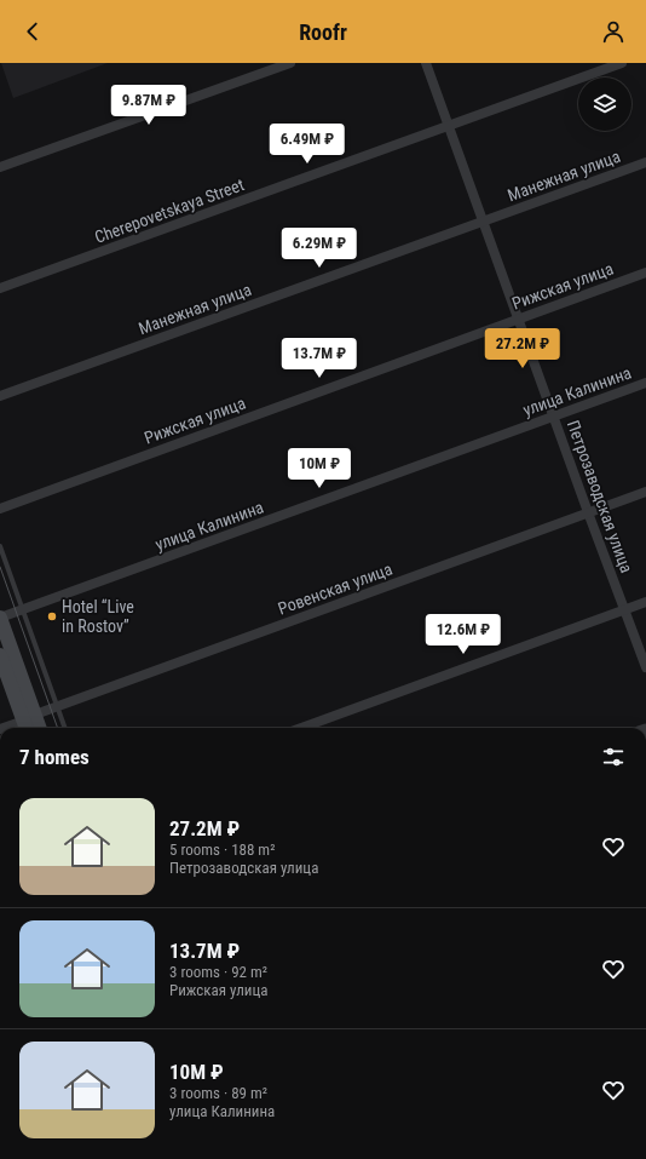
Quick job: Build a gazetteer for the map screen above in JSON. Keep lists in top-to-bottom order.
{
  "streets": {
    "street": [
      "Манежная улица",
      "Cherepovetskaya Street",
      "Рижская улица",
      "улица Калинина",
      "Петрозаводская улица",
      "Ровенская улица"
    ]
  },
  "crossings": [
    ["Манежная улица", "Петрозаводская улица"],
    ["Cherepovetskaya Street", "Петрозаводская улица"],
    ["Рижская улица", "Петрозаводская улица"],
    ["улица Калинина", "Петрозаводская улица"],
    ["Петрозаводская улица", "Ровенская улица"]
  ],
  "places": ["Hotel “Live in Rostov”"],
  "page": {
    "header": "Roofr",
    "price": [
      "9.87M ₽",
      "6.49M ₽",
      "6.29M ₽",
      "27.2M ₽",
      "13.7M ₽",
      "10M ₽",
      "12.6M ₽"
    ],
    "heading": "7 homes",
    "list": [
      {
        "name": "27.2M ₽",
        "note": "5 rooms · 188 m² · Петрозаводская улица"
      },
      {
        "name": "13.7M ₽",
        "note": "3 rooms · 92 m² · Рижская улица"
      },
      {
        "name": "10M ₽",
        "note": "3 rooms · 89 m² · улица Калинина"
      }
    ]
  }
}
